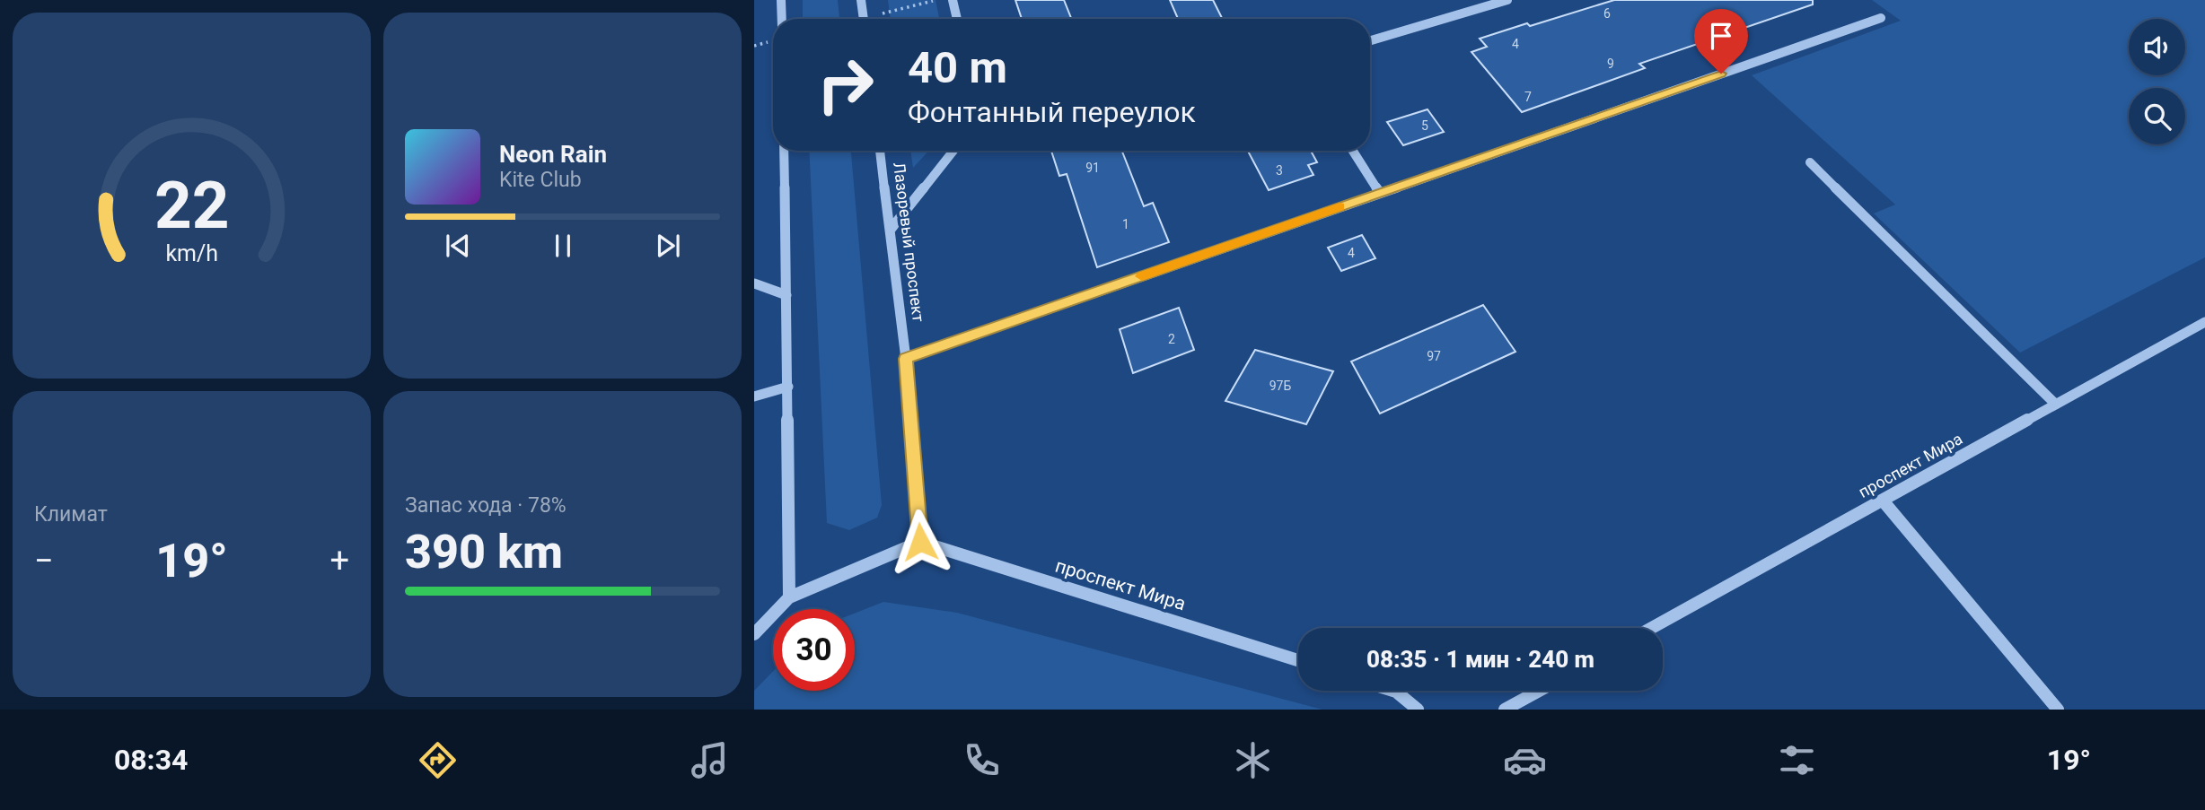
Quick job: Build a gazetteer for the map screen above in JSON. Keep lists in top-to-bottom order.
{
  "streets": {
    "street": ["Лазоревый проспект", "проспект Мира"]
  },
  "crossings": [
    ["Лазоревый проспект", "проспект Мира"]
  ],
  "house_numbers": [
    "6",
    "4",
    "9",
    "7",
    "5",
    "91",
    "3",
    "1",
    "4",
    "2",
    "97",
    "97Б"
  ],
  "page": {
    "turn": ["40 m", "Фонтанный переулок"],
    "song": ["Neon Rain", "Kite Club"],
    "tile": [
      "Климат",
      ["Запас хода · 78%", "390 km"]
    ],
    "heat": ["−", "19°", "+"],
    "limit": "30",
    "trip": "08:35 · 1 мин · 240 m",
    "tabs": ["08:34", "19°"],
    "gauge": ["22", "km/h"]
  }
}
